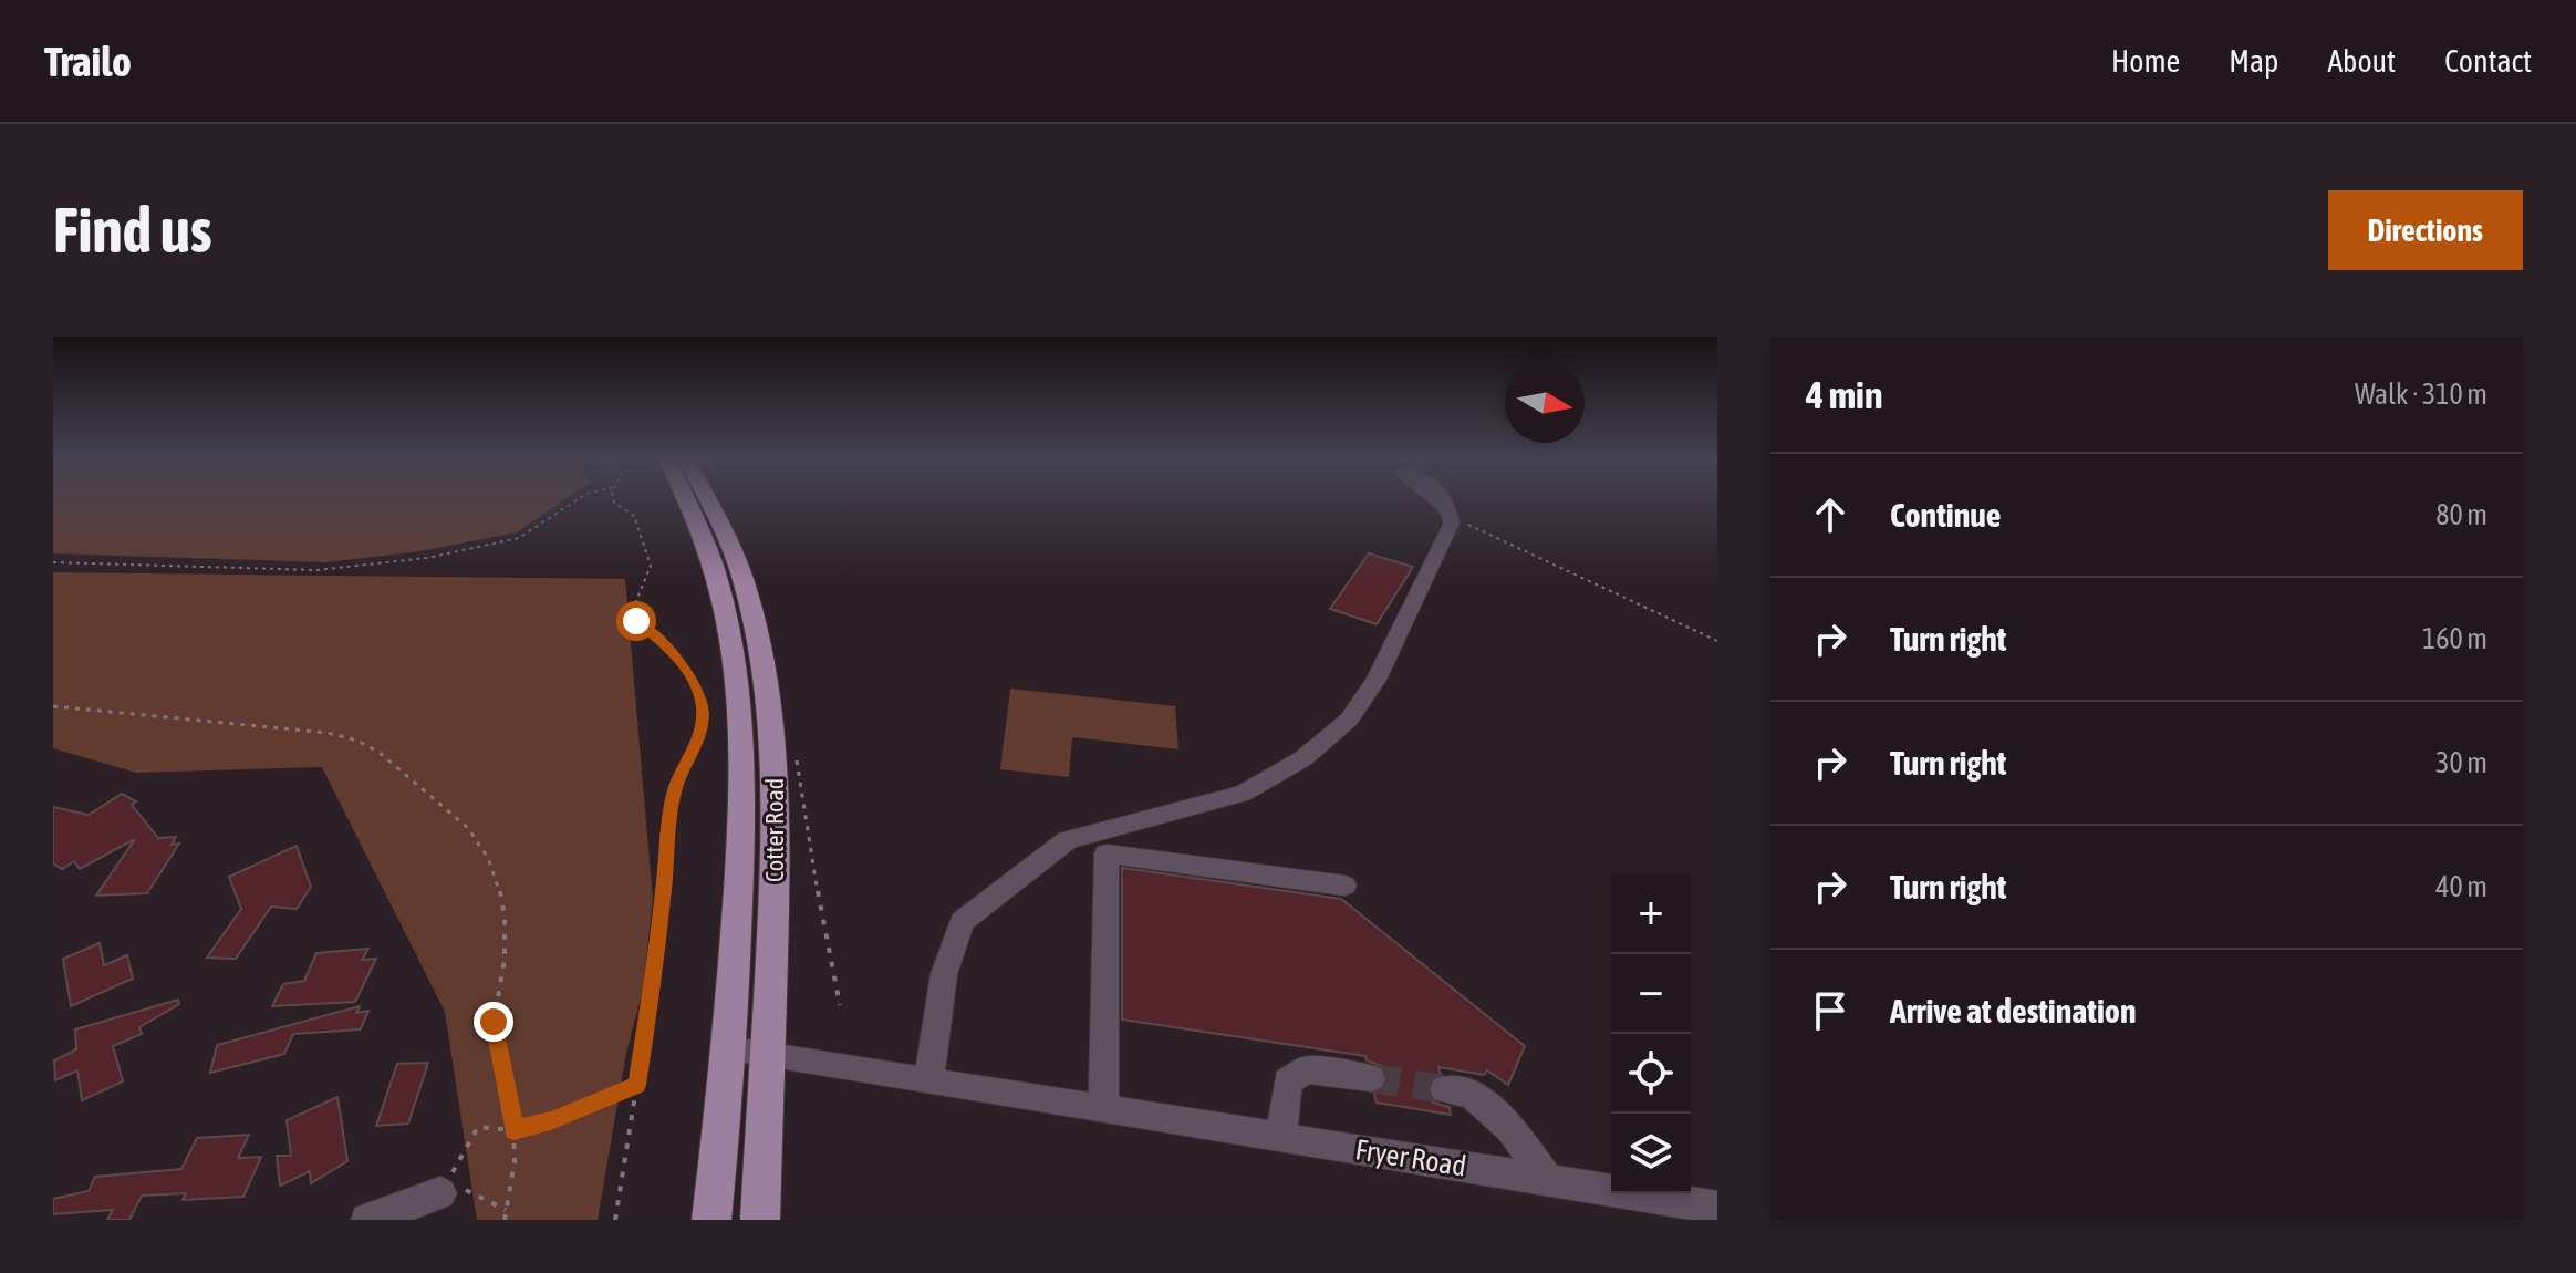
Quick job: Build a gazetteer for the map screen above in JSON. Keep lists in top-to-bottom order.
{
  "streets": {
    "main road": ["Cotter Road"],
    "street": ["Fryer Road"]
  },
  "crossings": [
    ["Cotter Road", "Fryer Road"]
  ],
  "north": "right",
  "page": {
    "header": "Trailo",
    "nav": [
      "Home",
      "Map",
      "About",
      "Contact"
    ],
    "buttons": "Directions",
    "title": "Find us",
    "heading": ["4 min", "Walk · 310 m"],
    "list": [
      ["Continue", "80 m"],
      ["Turn right", "160 m"],
      ["Turn right", "30 m"],
      ["Turn right", "40 m"],
      "Arrive at destination"
    ],
    "map_buttons": ["+", "−"]
  }
}
